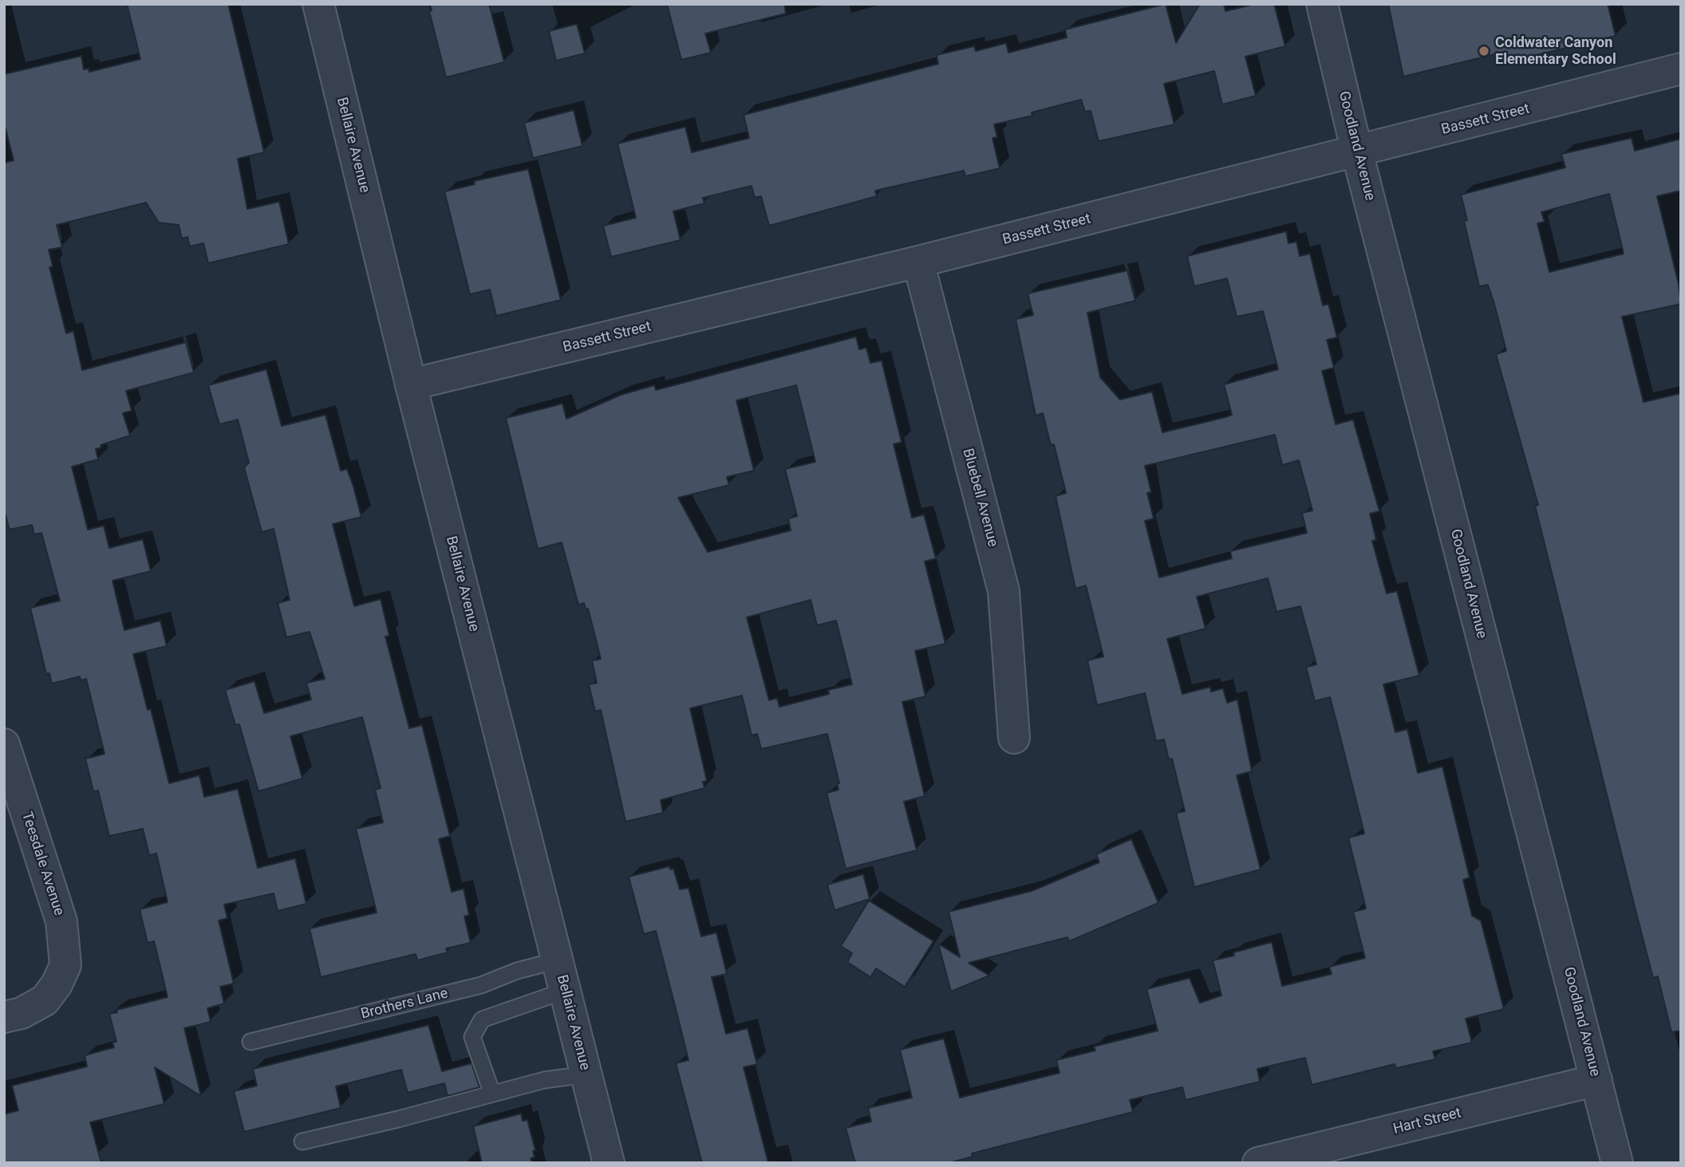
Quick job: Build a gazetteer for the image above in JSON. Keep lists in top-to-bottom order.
{
  "streets": {
    "street": [
      "Bassett Street",
      "Bellaire Avenue",
      "Goodland Avenue",
      "Bluebell Avenue",
      "Teesdale Avenue",
      "Hart Street"
    ],
    "lane": ["Brothers Lane"]
  },
  "crossings": [
    ["Bassett Street", "Bellaire Avenue"],
    ["Bassett Street", "Goodland Avenue"],
    ["Bassett Street", "Bluebell Avenue"],
    ["Bellaire Avenue", "Brothers Lane"],
    ["Goodland Avenue", "Hart Street"]
  ],
  "places": ["Coldwater Canyon Elementary School"]
}
